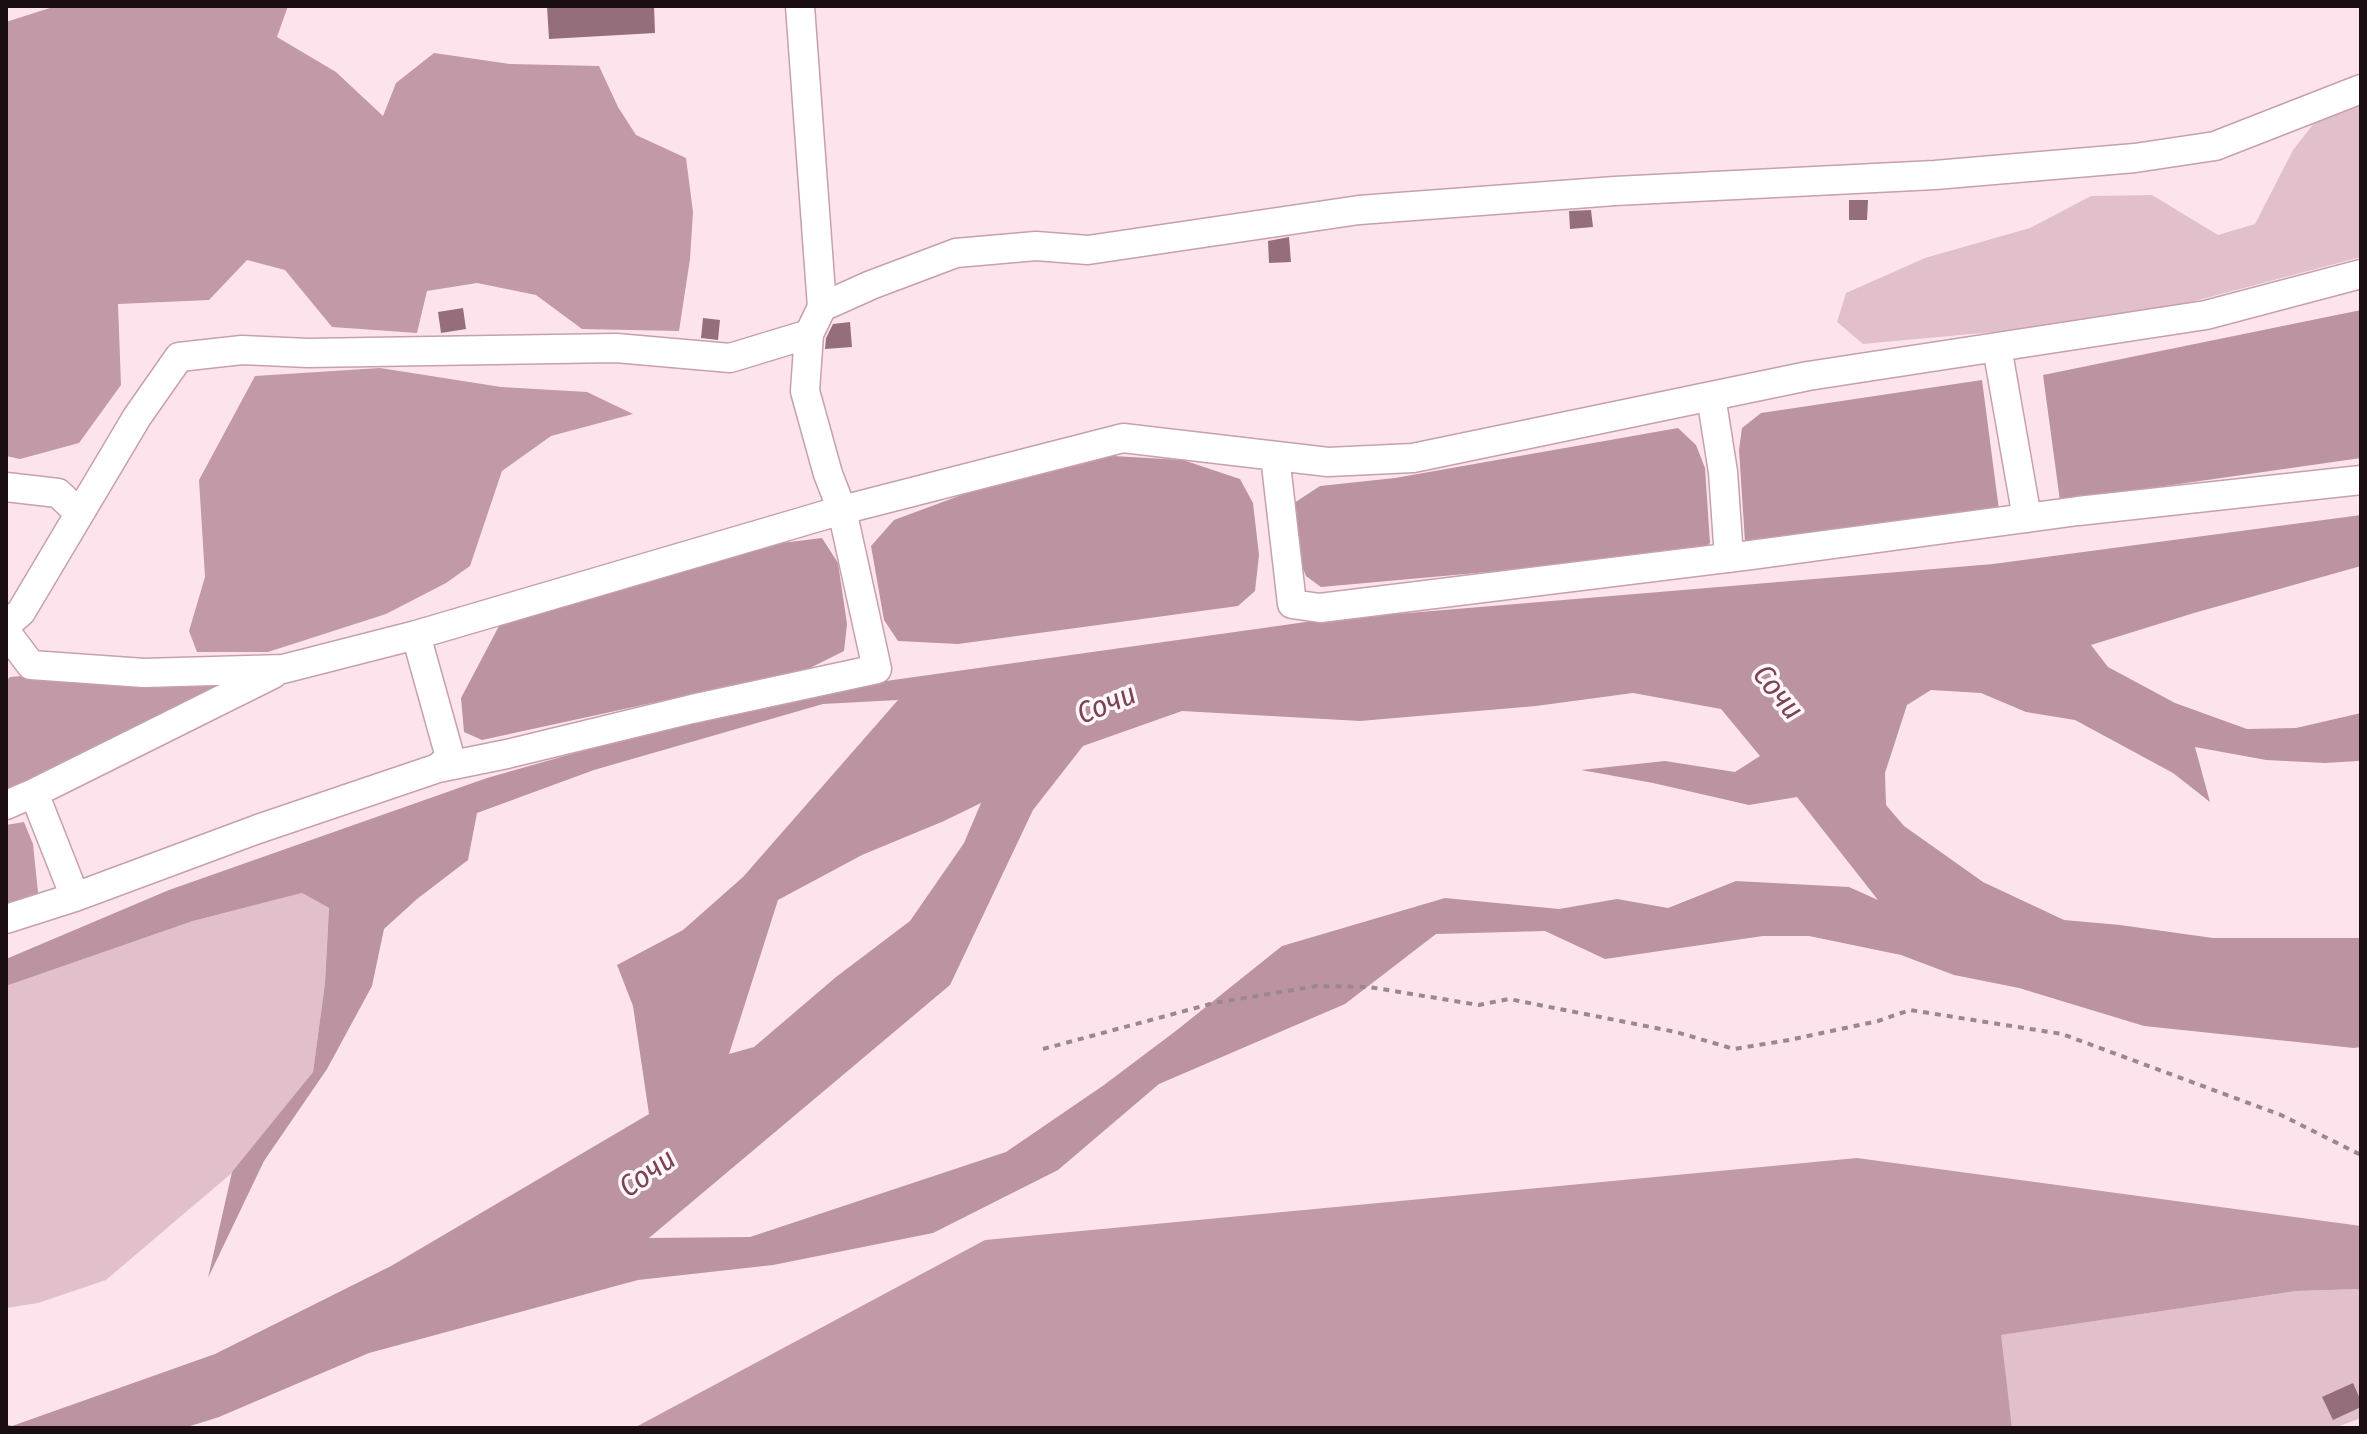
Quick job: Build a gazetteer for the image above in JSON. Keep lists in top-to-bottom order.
{
  "water": ["Сочи"]
}
